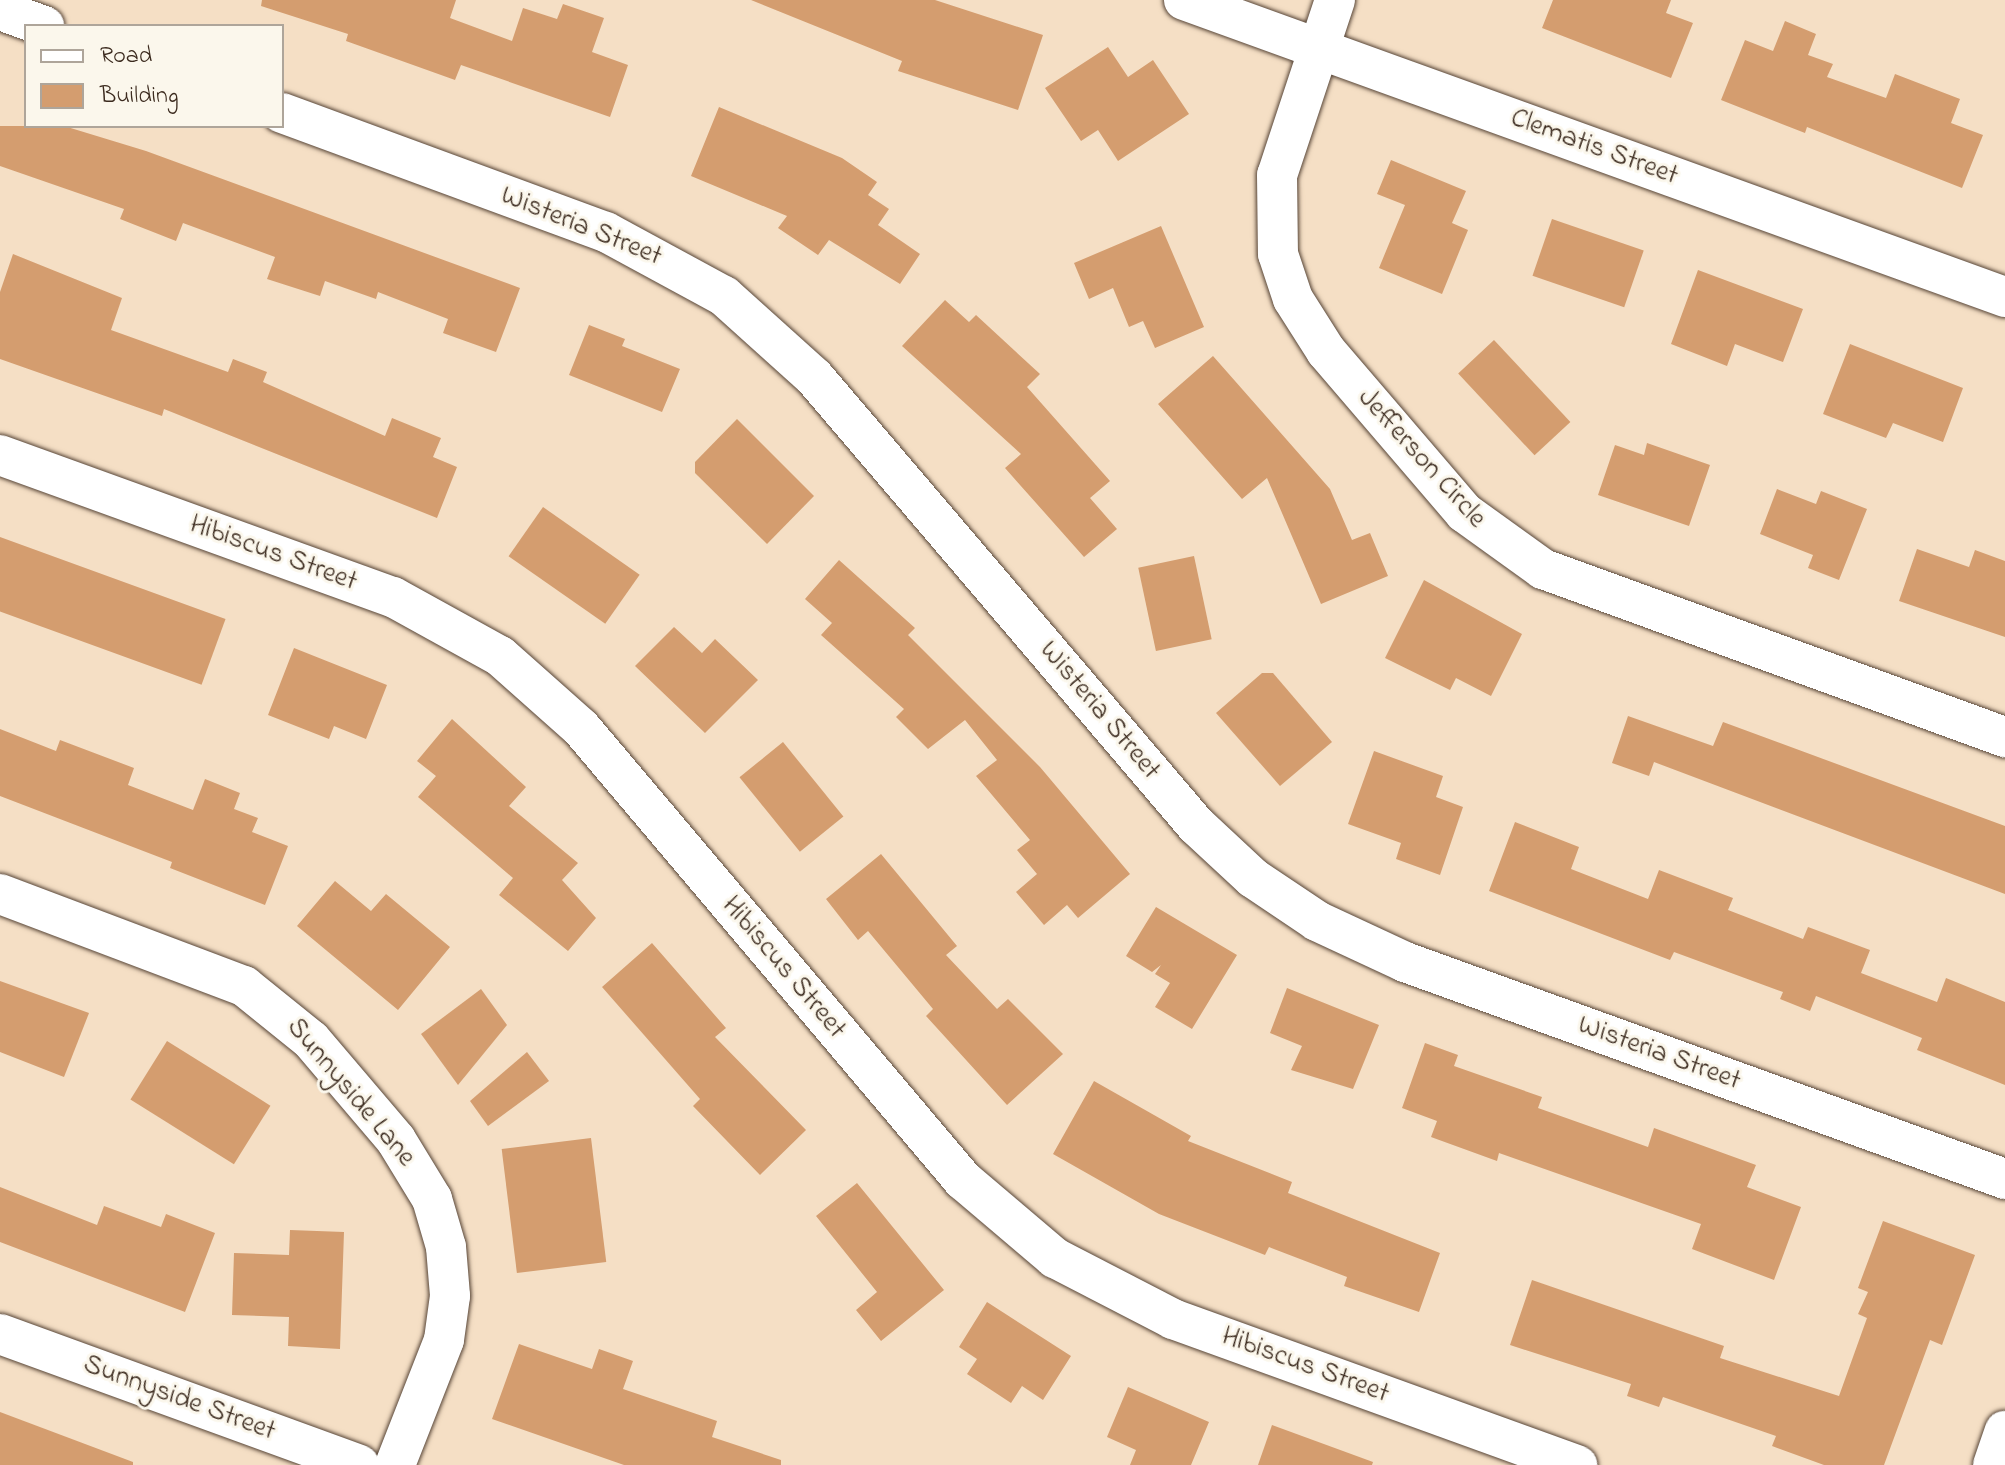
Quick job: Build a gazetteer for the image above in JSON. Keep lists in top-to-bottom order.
{
  "streets": {
    "street": [
      "Clematis Street",
      "Wisteria Street",
      "Jefferson Circle",
      "Hibiscus Street",
      "Sunnyside Lane",
      "Sunnyside Street"
    ]
  },
  "crossings": [
    ["Clematis Street", "Jefferson Circle"]
  ],
  "legend": ["Road", "Building"]
}
